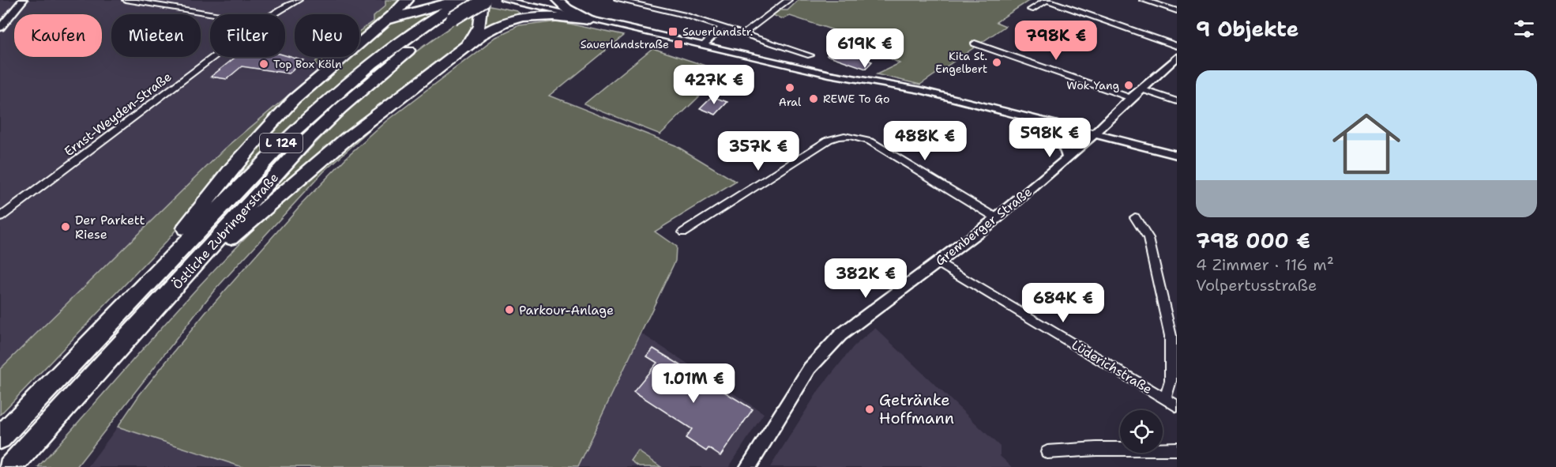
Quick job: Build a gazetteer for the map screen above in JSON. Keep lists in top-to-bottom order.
{
  "streets": {
    "highway": ["L 124", "Östliche Zubringerstraße"],
    "street": ["Ernst-Weyden-Straße", "Gremberger Straße", "Lüderichstraße"]
  },
  "crossings": [
    ["Gremberger Straße", "Lüderichstraße"]
  ],
  "places": {
    "transit": ["Sauerlandstr.", "Sauerlandstraße"],
    "other": [
      "Kita St. Engelbert",
      "Top Box Köln",
      "Wok Yang",
      "Aral",
      "REWE To Go",
      "Der Parkett Riese",
      "Parkour-Anlage",
      "Getränke Hoffmann"
    ]
  },
  "page": {
    "heading": "9 Objekte",
    "chip": [
      "Kaufen",
      "Mieten",
      "Filter",
      "Neu"
    ],
    "price": [
      "798K €",
      "619K €",
      "427K €",
      "598K €",
      "488K €",
      "357K €",
      "382K €",
      "684K €",
      "1.01M €"
    ],
    "list": [
      {
        "name": "798 000 €",
        "note": "4 Zimmer · 116 m² · Volpertusstraße"
      }
    ]
  }
}
